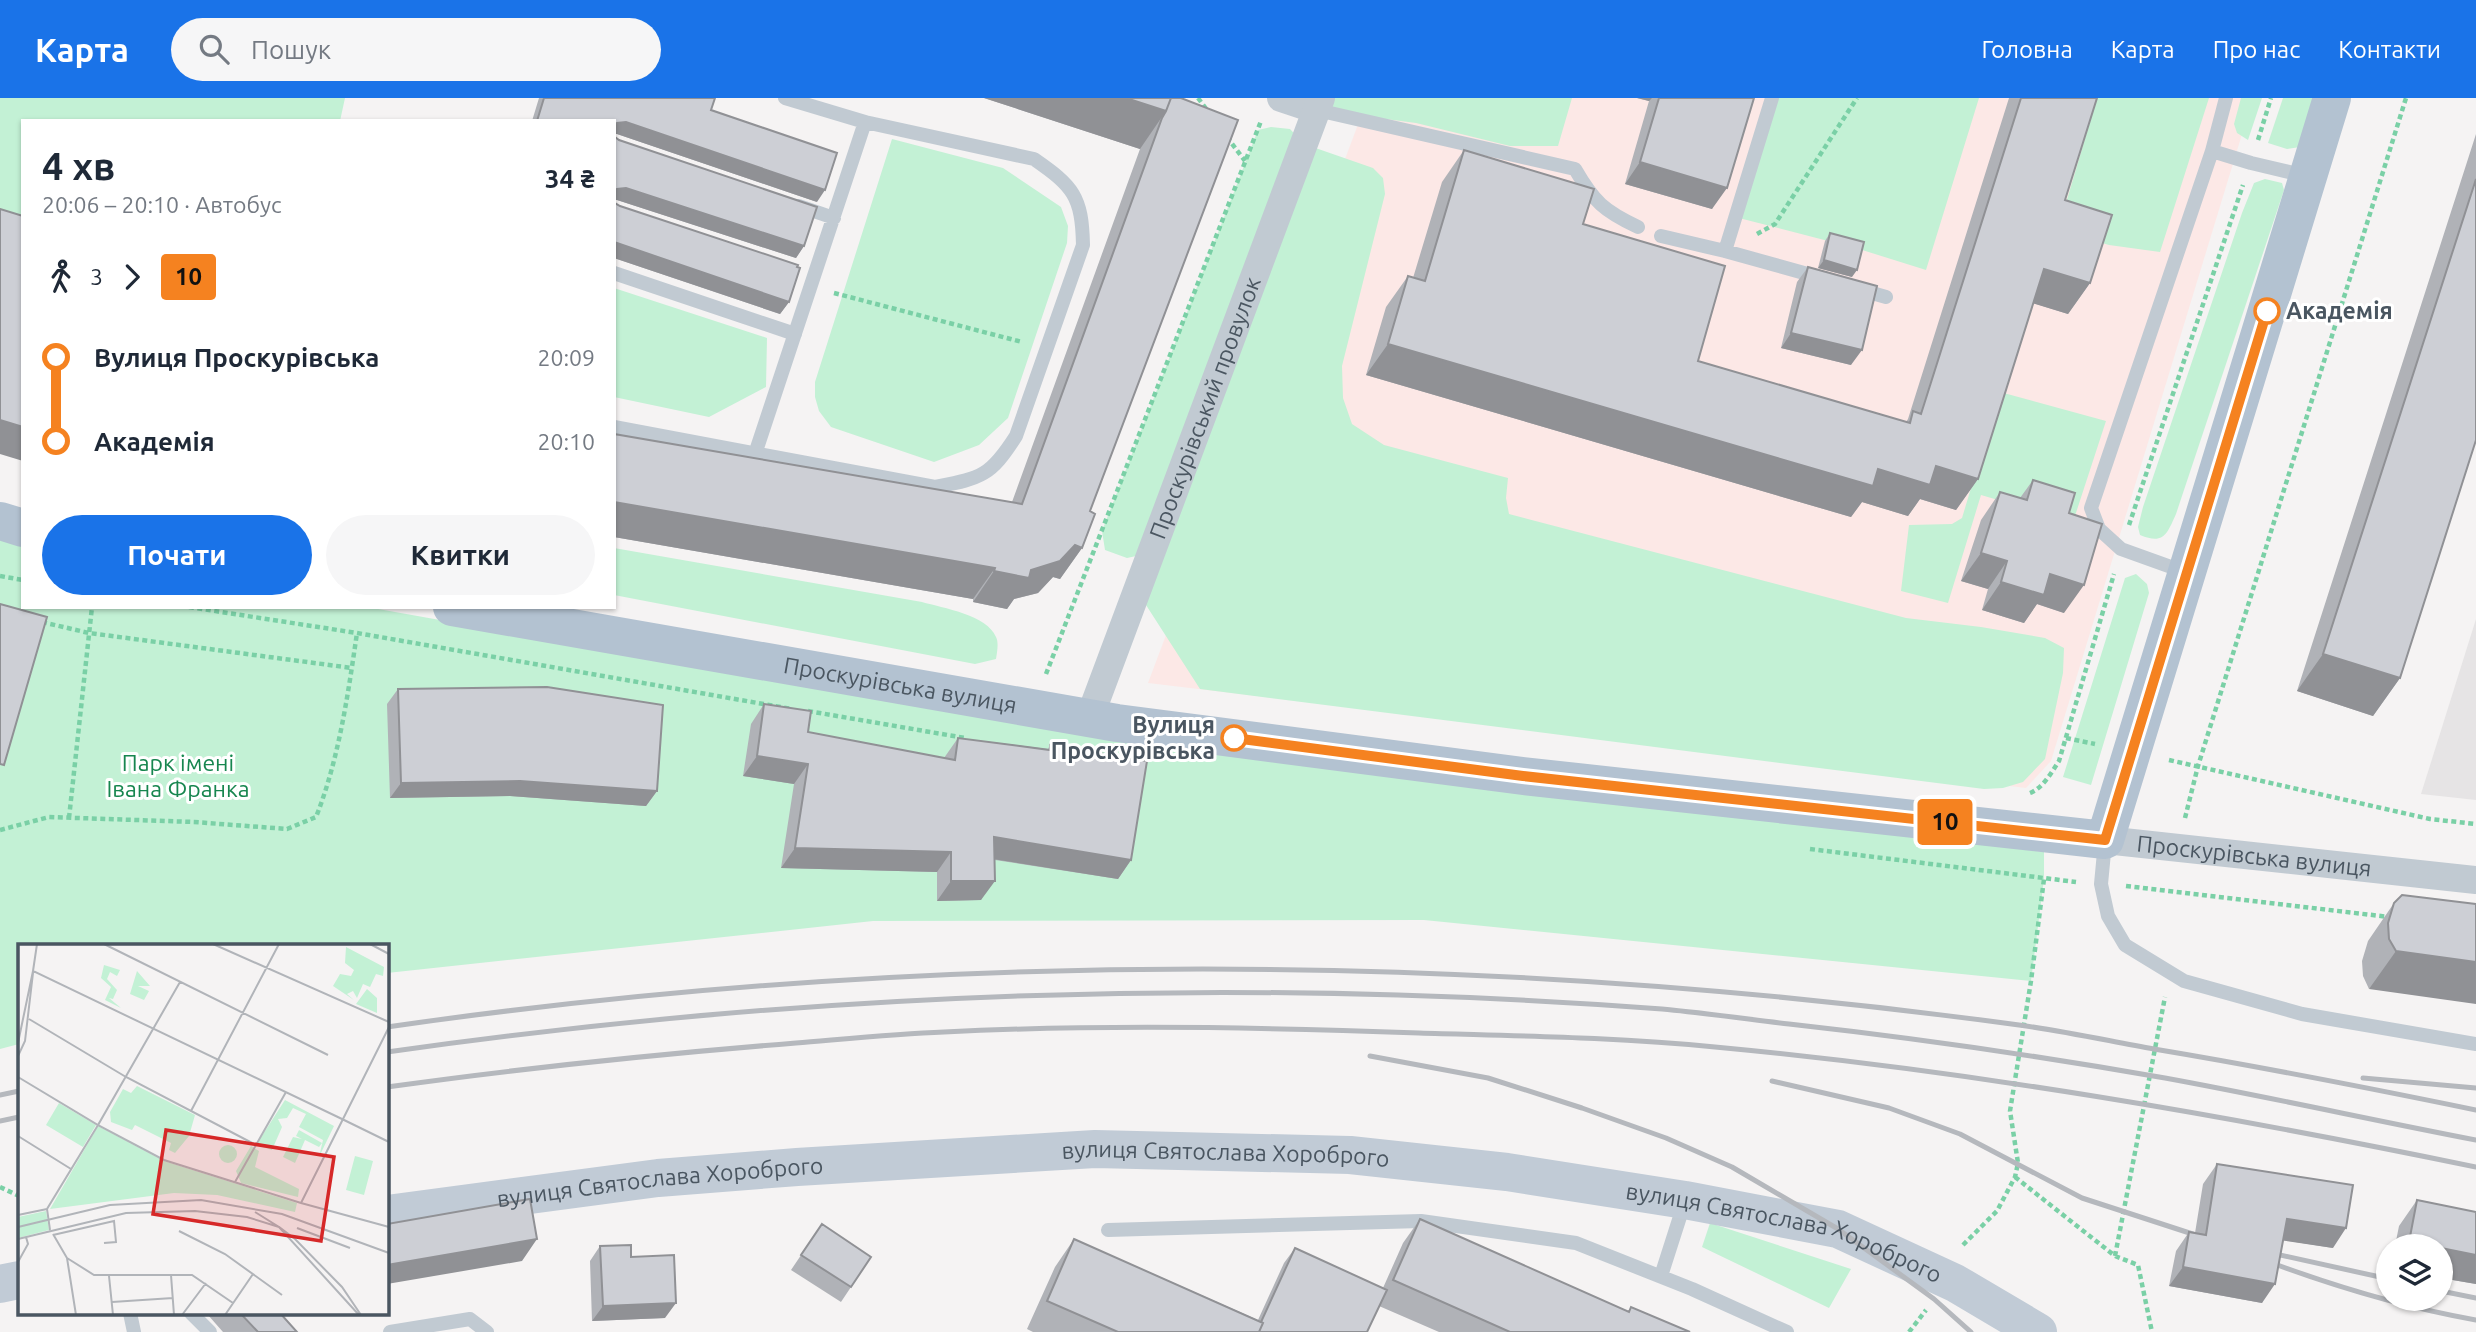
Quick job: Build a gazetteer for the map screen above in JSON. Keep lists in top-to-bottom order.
{
  "streets": {
    "main road": ["Проскурівська вулиця", "вулиця Святослава Хороброго"],
    "street": ["Проскурівський провулок"]
  },
  "crossings": [
    ["Проскурівський провулок", "Проскурівська вулиця"]
  ],
  "parks": ["Парк імені Івана Франка"],
  "places": ["Академія", "Вулиця Проскурівська"],
  "lines": ["bus line 10"],
  "page": {
    "header": "Карта",
    "search": "Пошук",
    "nav": [
      "Головна",
      "Карта",
      "Про нас",
      "Контакти"
    ],
    "on_map": "10",
    "heading": ["4 хв", "20:06 – 20:10 · Автобус", "34 ₴"],
    "legs": ["3", "10"],
    "list": [
      {
        "name": "Вулиця Проскурівська",
        "value": "20:09"
      },
      {
        "name": "Академія",
        "value": "20:10"
      }
    ],
    "buttons": ["Почати", "Квитки"]
  }
}
